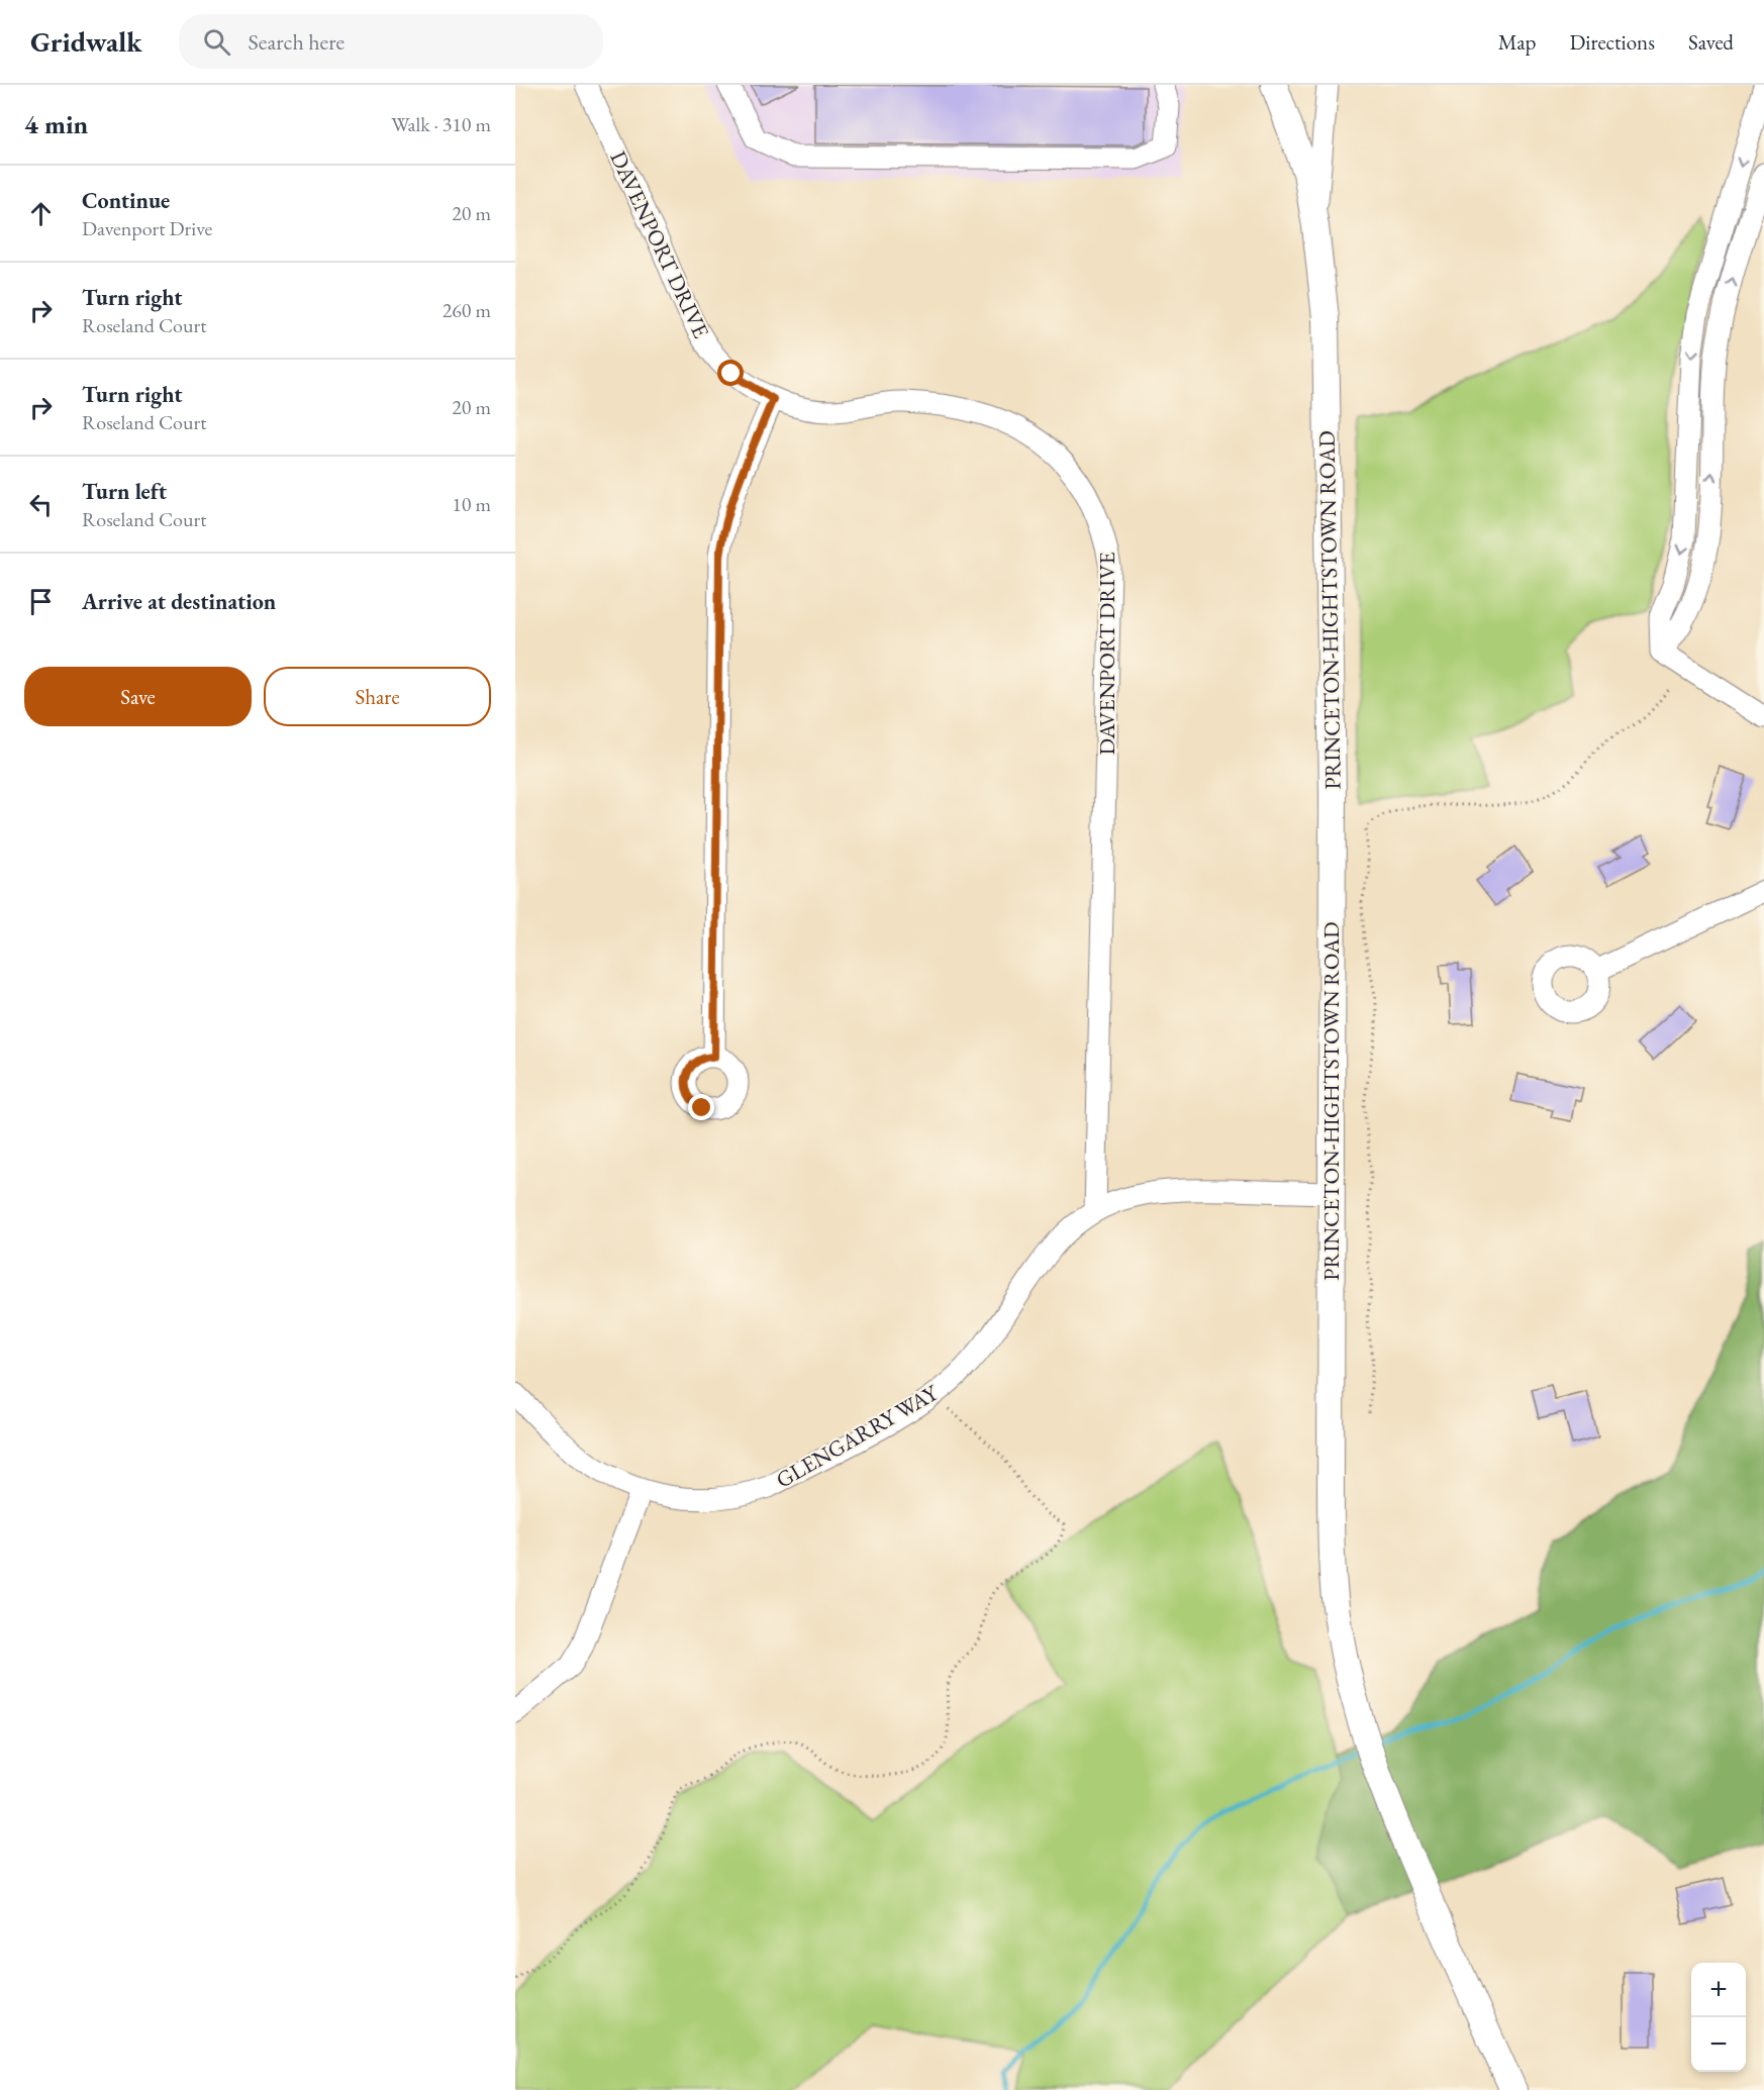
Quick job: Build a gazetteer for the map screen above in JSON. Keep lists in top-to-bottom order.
{
  "streets": {
    "main road": ["PRINCETON-HIGHTSTOWN ROAD"],
    "street": ["DAVENPORT DRIVE", "GLENGARRY WAY"]
  },
  "crossings": [
    ["DAVENPORT DRIVE", "GLENGARRY WAY"],
    ["PRINCETON-HIGHTSTOWN ROAD", "GLENGARRY WAY"]
  ],
  "page": {
    "header": "Gridwalk",
    "search": "Search here",
    "nav": ["Map", "Directions", "Saved"],
    "heading": ["4 min", "Walk · 310 m"],
    "list": [
      ["Continue", "Davenport Drive", "20 m"],
      ["Turn right", "Roseland Court", "260 m"],
      ["Turn right", "Roseland Court", "20 m"],
      ["Turn left", "Roseland Court", "10 m"],
      "Arrive at destination"
    ],
    "buttons": ["Save", "Share"],
    "map_buttons": ["+", "−"]
  }
}
